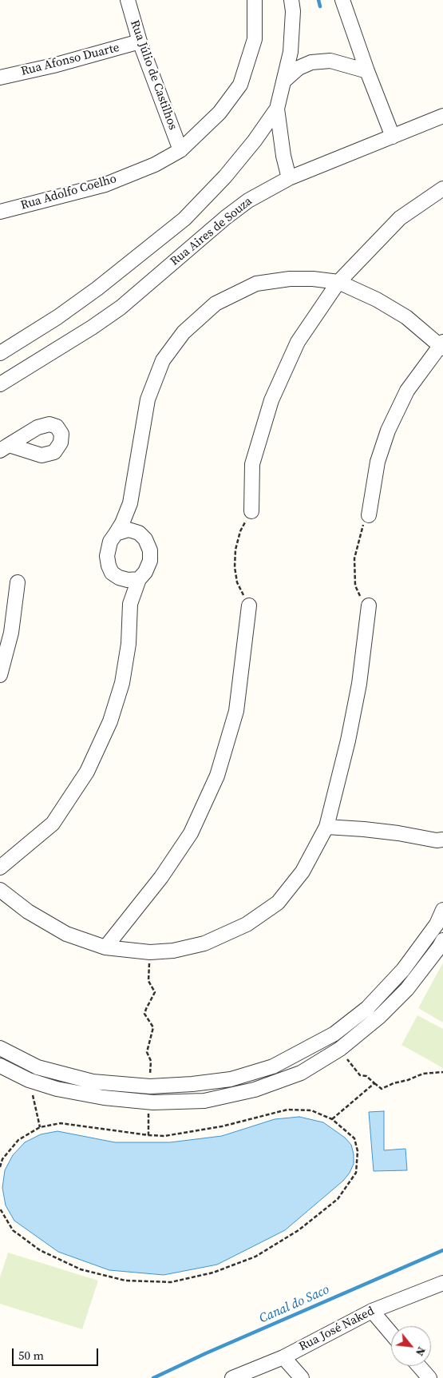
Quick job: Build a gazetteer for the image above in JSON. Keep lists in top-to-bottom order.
{
  "streets": {
    "street": [
      "Rua Afonso Duarte",
      "Rua Júlio de Castilhos",
      "Rua Adolfo Coelho",
      "Rua Aires de Souza",
      "Rua José Naked"
    ]
  },
  "crossings": [
    ["Rua Afonso Duarte", "Rua Júlio de Castilhos"],
    ["Rua Júlio de Castilhos", "Rua Adolfo Coelho"]
  ],
  "water": ["Canal do Saco"],
  "scale_bar": "50 m",
  "north": "bottom right"
}
